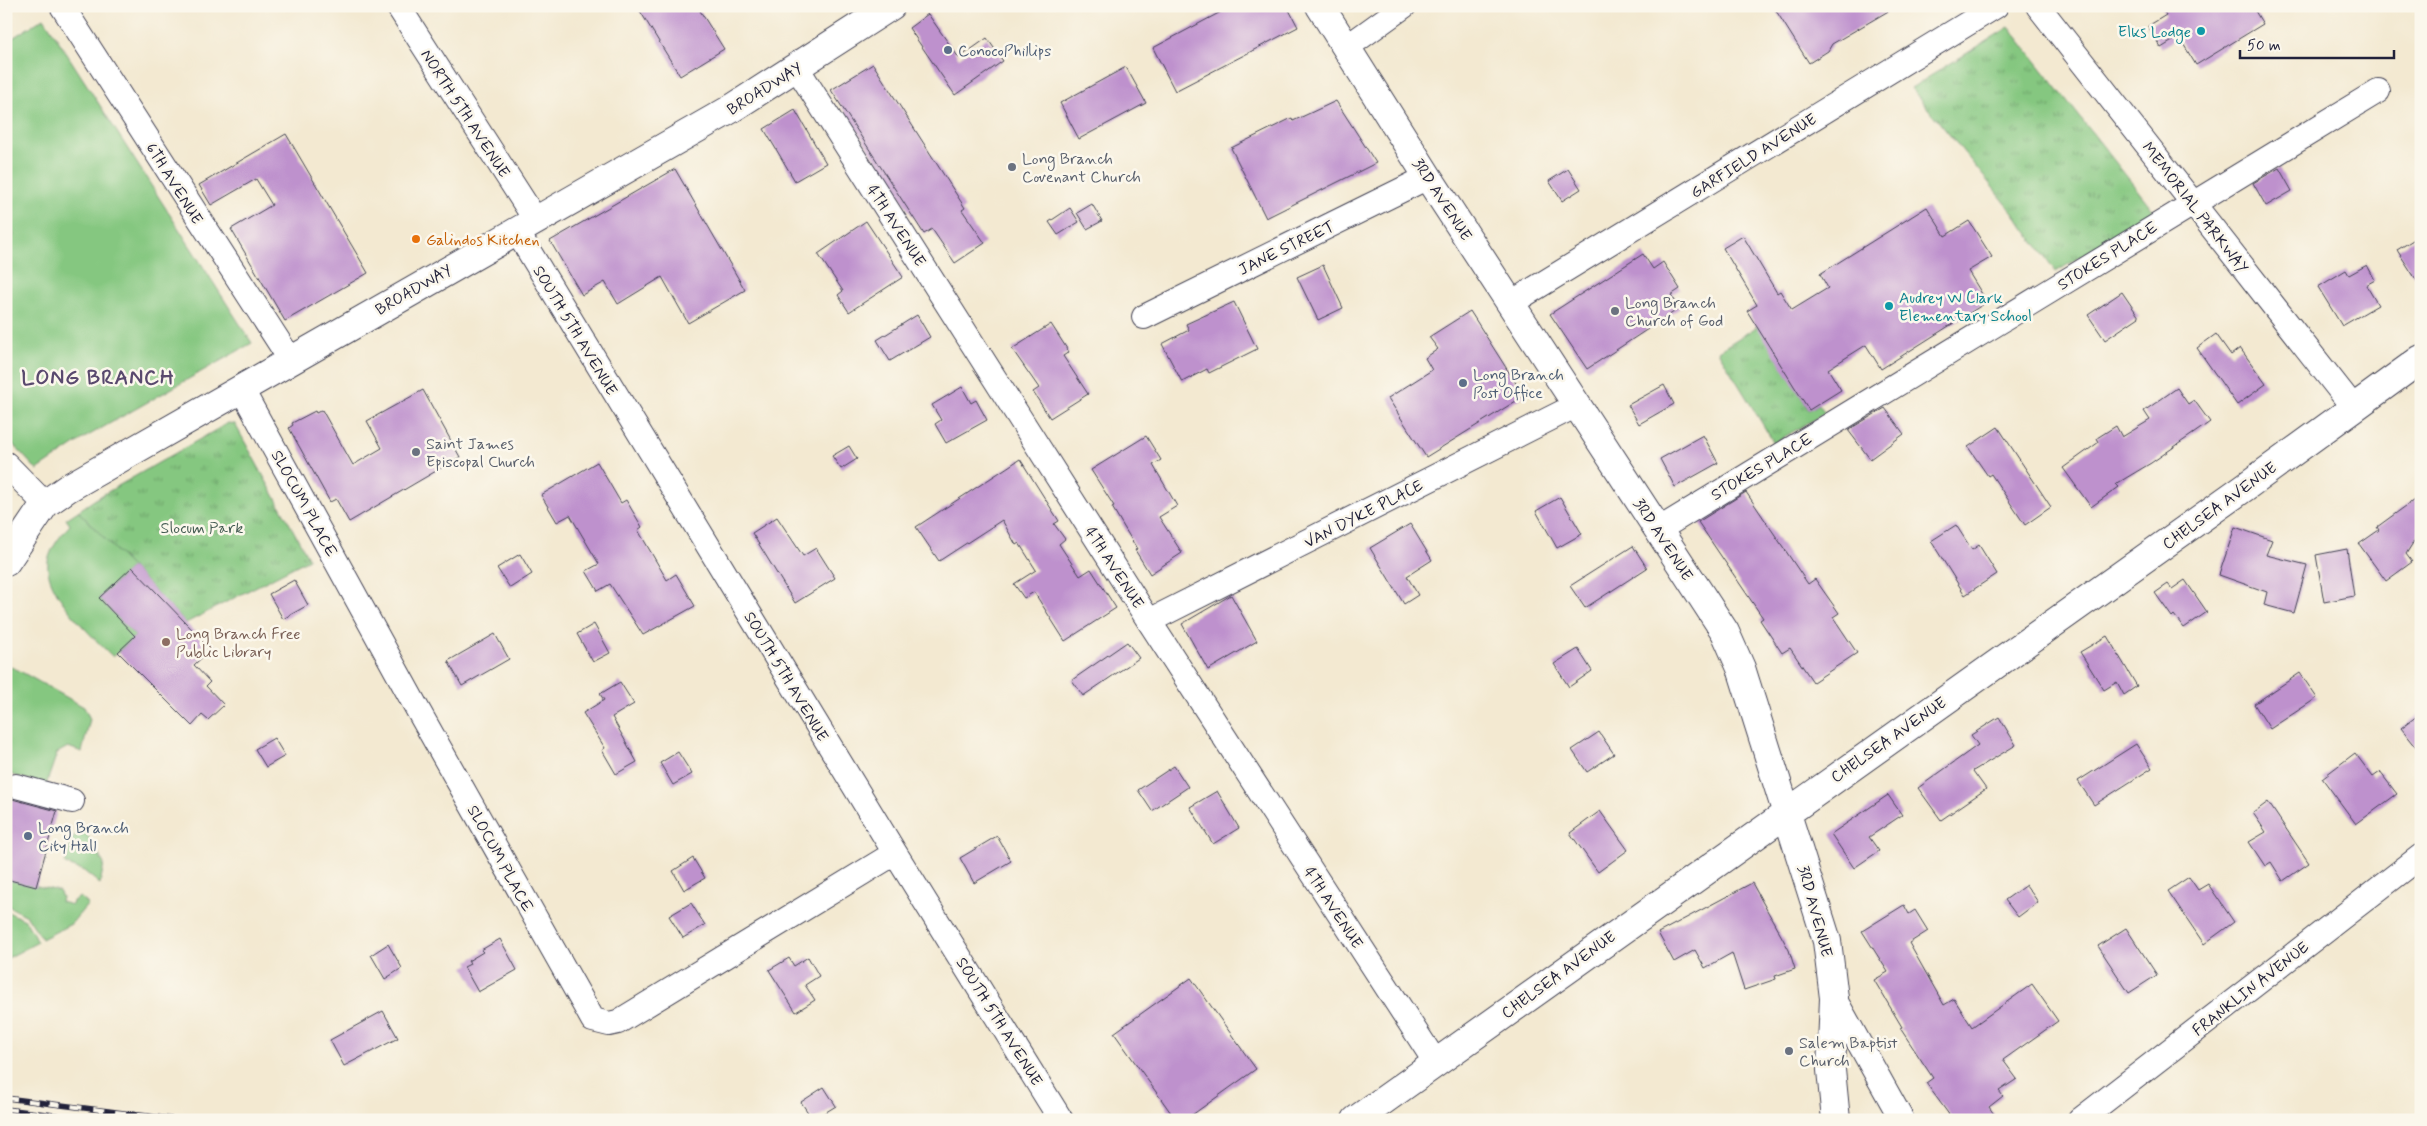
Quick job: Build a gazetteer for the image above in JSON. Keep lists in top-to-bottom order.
{
  "streets": {
    "street": [
      "BROADWAY",
      "NORTH 5TH AVENUE",
      "GARFIELD AVENUE",
      "6TH AVENUE",
      "3RD AVENUE",
      "MEMORIAL PARKWAY",
      "4TH AVENUE",
      "JANE STREET",
      "STOKES PLACE",
      "SOUTH 5TH AVENUE",
      "SLOCUM PLACE",
      "CHELSEA AVENUE",
      "VAN DYKE PLACE",
      "FRANKLIN AVENUE"
    ]
  },
  "crossings": [
    ["BROADWAY", "NORTH 5TH AVENUE"],
    ["BROADWAY", "6TH AVENUE"],
    ["BROADWAY", "4TH AVENUE"],
    ["BROADWAY", "SOUTH 5TH AVENUE"],
    ["BROADWAY", "SLOCUM PLACE"],
    ["NORTH 5TH AVENUE", "SOUTH 5TH AVENUE"],
    ["GARFIELD AVENUE", "3RD AVENUE"],
    ["3RD AVENUE", "JANE STREET"],
    ["3RD AVENUE", "STOKES PLACE"],
    ["3RD AVENUE", "CHELSEA AVENUE"],
    ["3RD AVENUE", "VAN DYKE PLACE"],
    ["MEMORIAL PARKWAY", "STOKES PLACE"],
    ["MEMORIAL PARKWAY", "CHELSEA AVENUE"],
    ["4TH AVENUE", "CHELSEA AVENUE"],
    ["4TH AVENUE", "VAN DYKE PLACE"],
    ["SOUTH 5TH AVENUE", "SLOCUM PLACE"]
  ],
  "districts": ["LONG BRANCH"],
  "parks": ["Slocum Park"],
  "places": [
    "Elks Lodge",
    "ConocoPhillips",
    "Long Branch Covenant Church",
    "Galindos Kitchen",
    "Audrey W Clark Elementary School",
    "Long Branch Church of God",
    "Long Branch Post Office",
    "Saint James Episcopal Church",
    "Long Branch Free Public Library",
    "Long Branch City Hall",
    "Salem Baptist Church"
  ],
  "scale_bar": "50 m"
}
